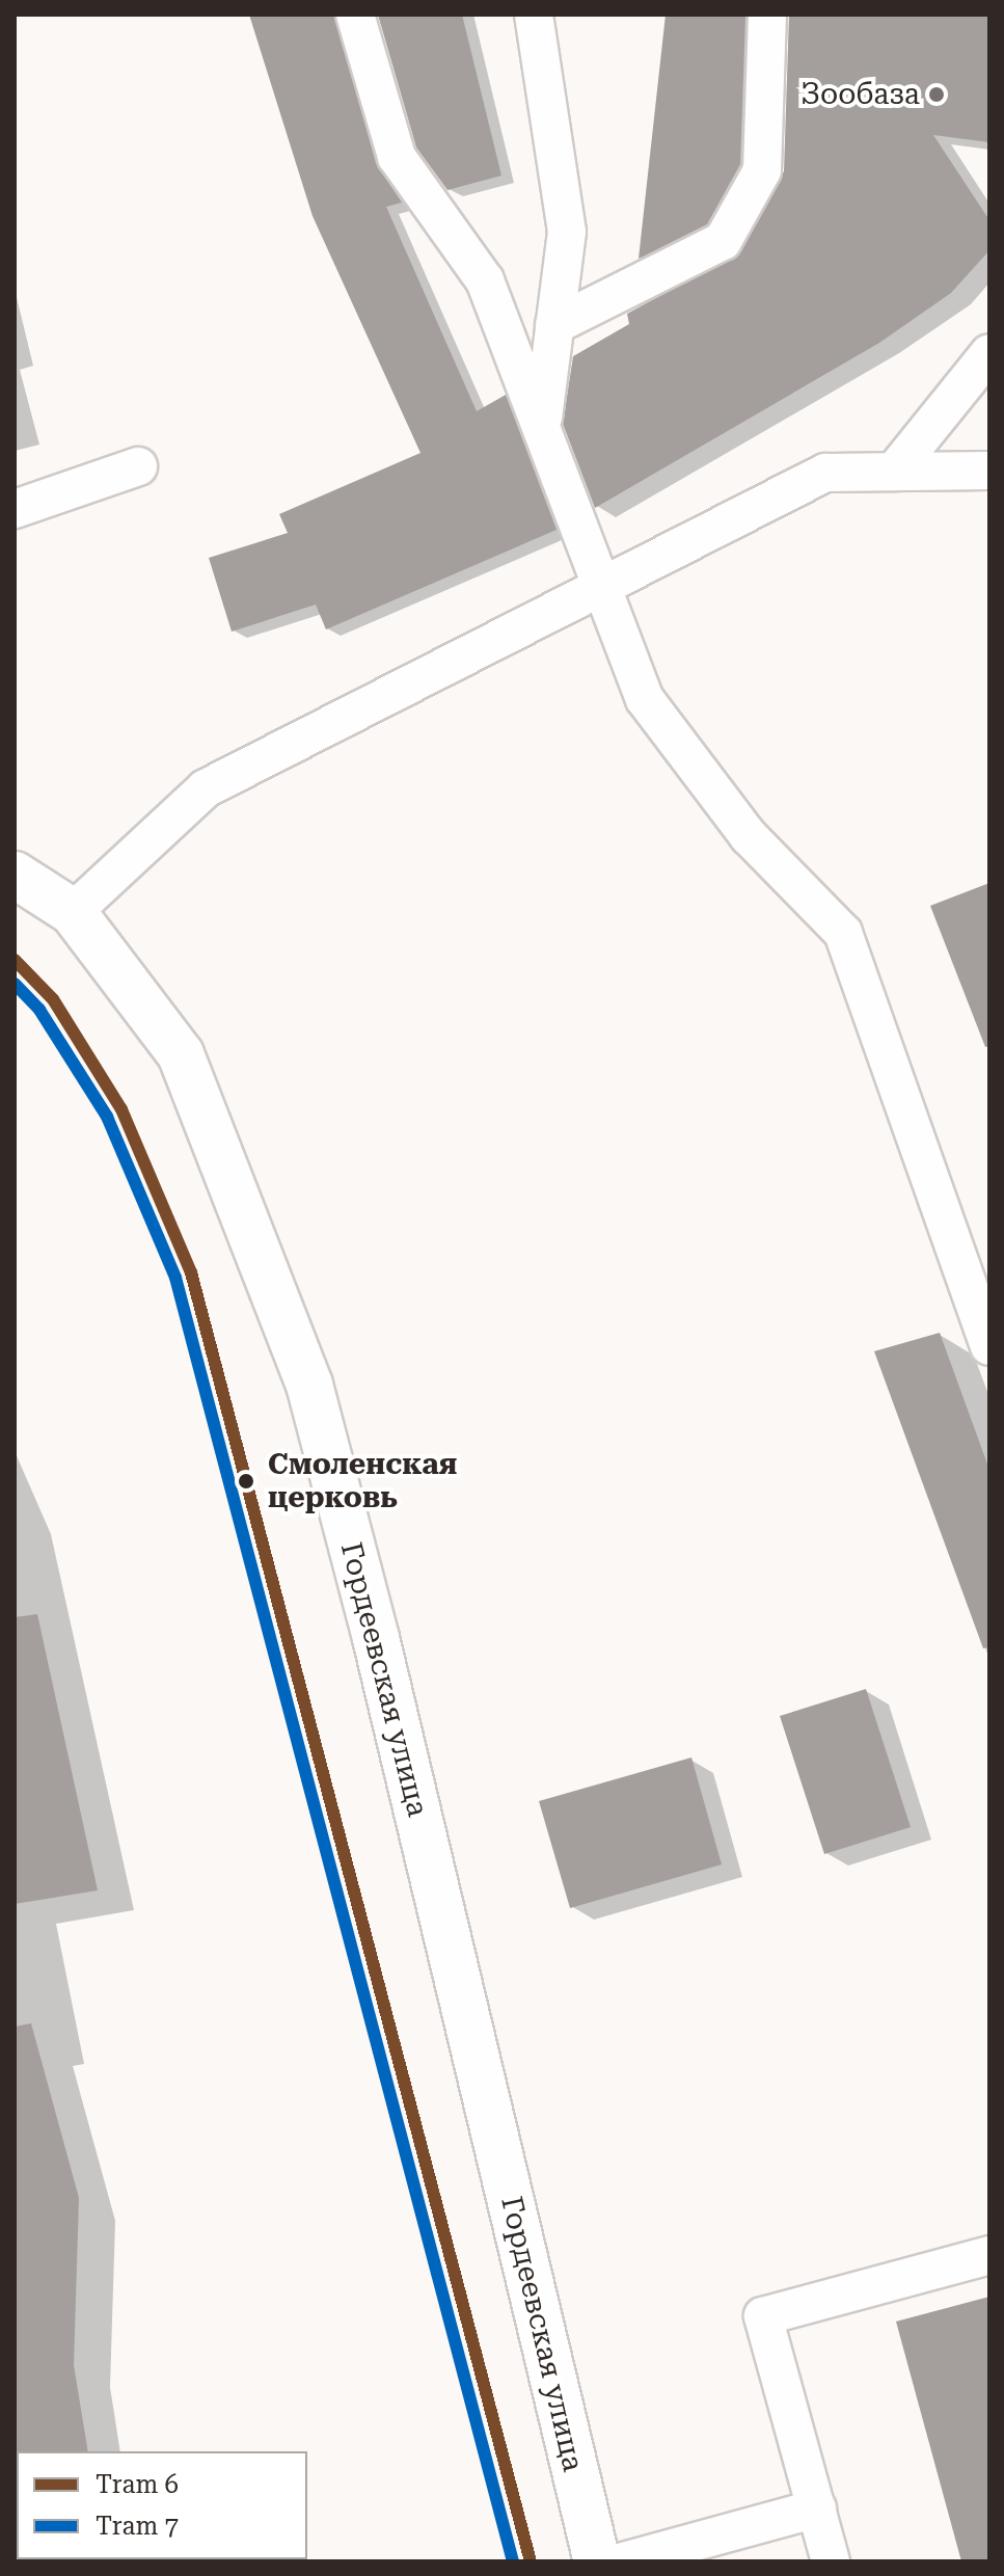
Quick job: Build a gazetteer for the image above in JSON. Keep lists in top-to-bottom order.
{
  "streets": {
    "street": ["Гордеевская улица"]
  },
  "places": ["Зообаза", "Смоленская церковь"],
  "lines": ["tram line 6", "tram line 7"],
  "legend": ["Tram 6", "Tram 7"]
}
